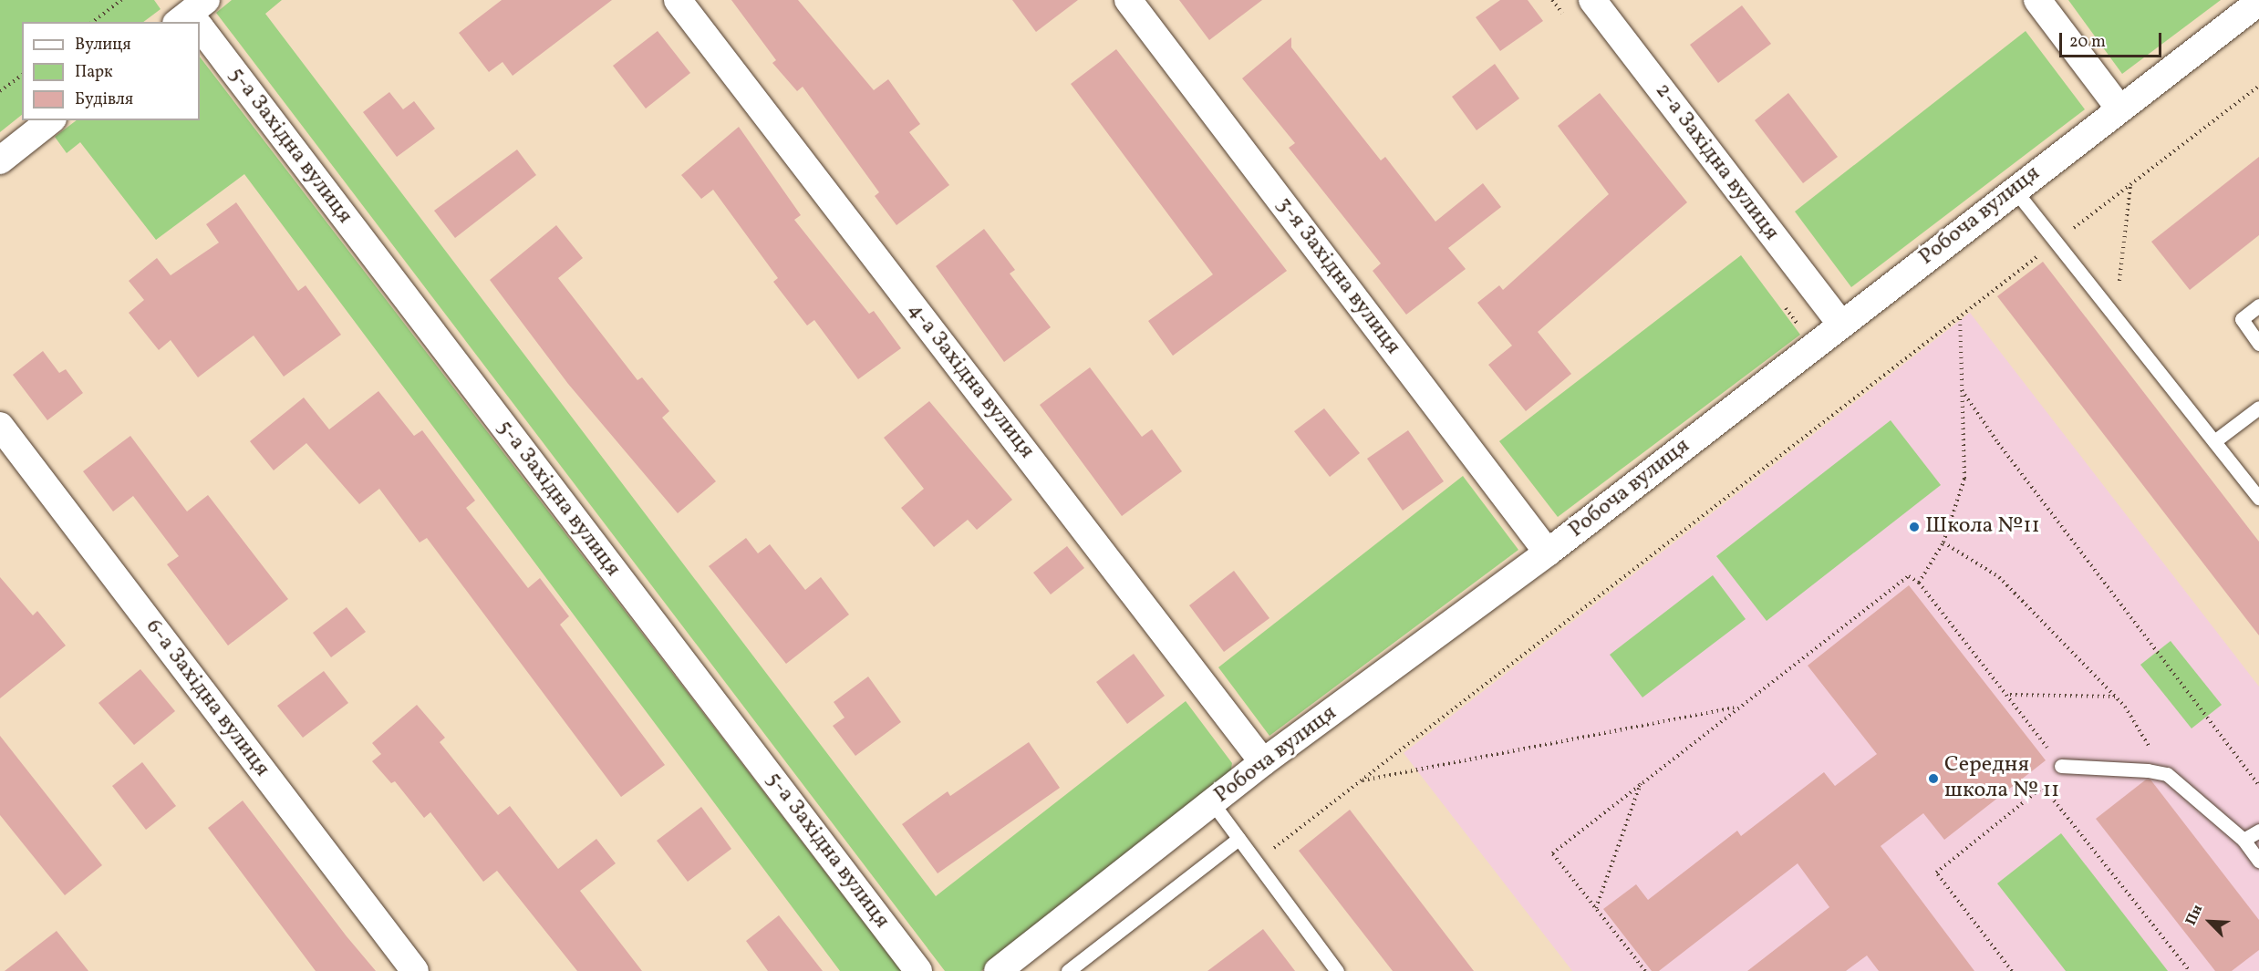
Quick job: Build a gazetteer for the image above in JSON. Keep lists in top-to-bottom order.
{
  "streets": {
    "street": [
      "5-а Західна вулиця",
      "2-а Західна вулиця",
      "Робоча вулиця",
      "3-я Західна вулиця",
      "4-а Західна вулиця",
      "6-а Західна вулиця"
    ]
  },
  "crossings": [
    ["2-а Західна вулиця", "Робоча вулиця"],
    ["Робоча вулиця", "3-я Західна вулиця"],
    ["Робоча вулиця", "4-а Західна вулиця"]
  ],
  "places": ["Школа №11", "Середня школа № 11"],
  "legend": ["Вулиця", "Парк", "Будівля"],
  "scale_bar": "20 m",
  "north": "top left"
}
